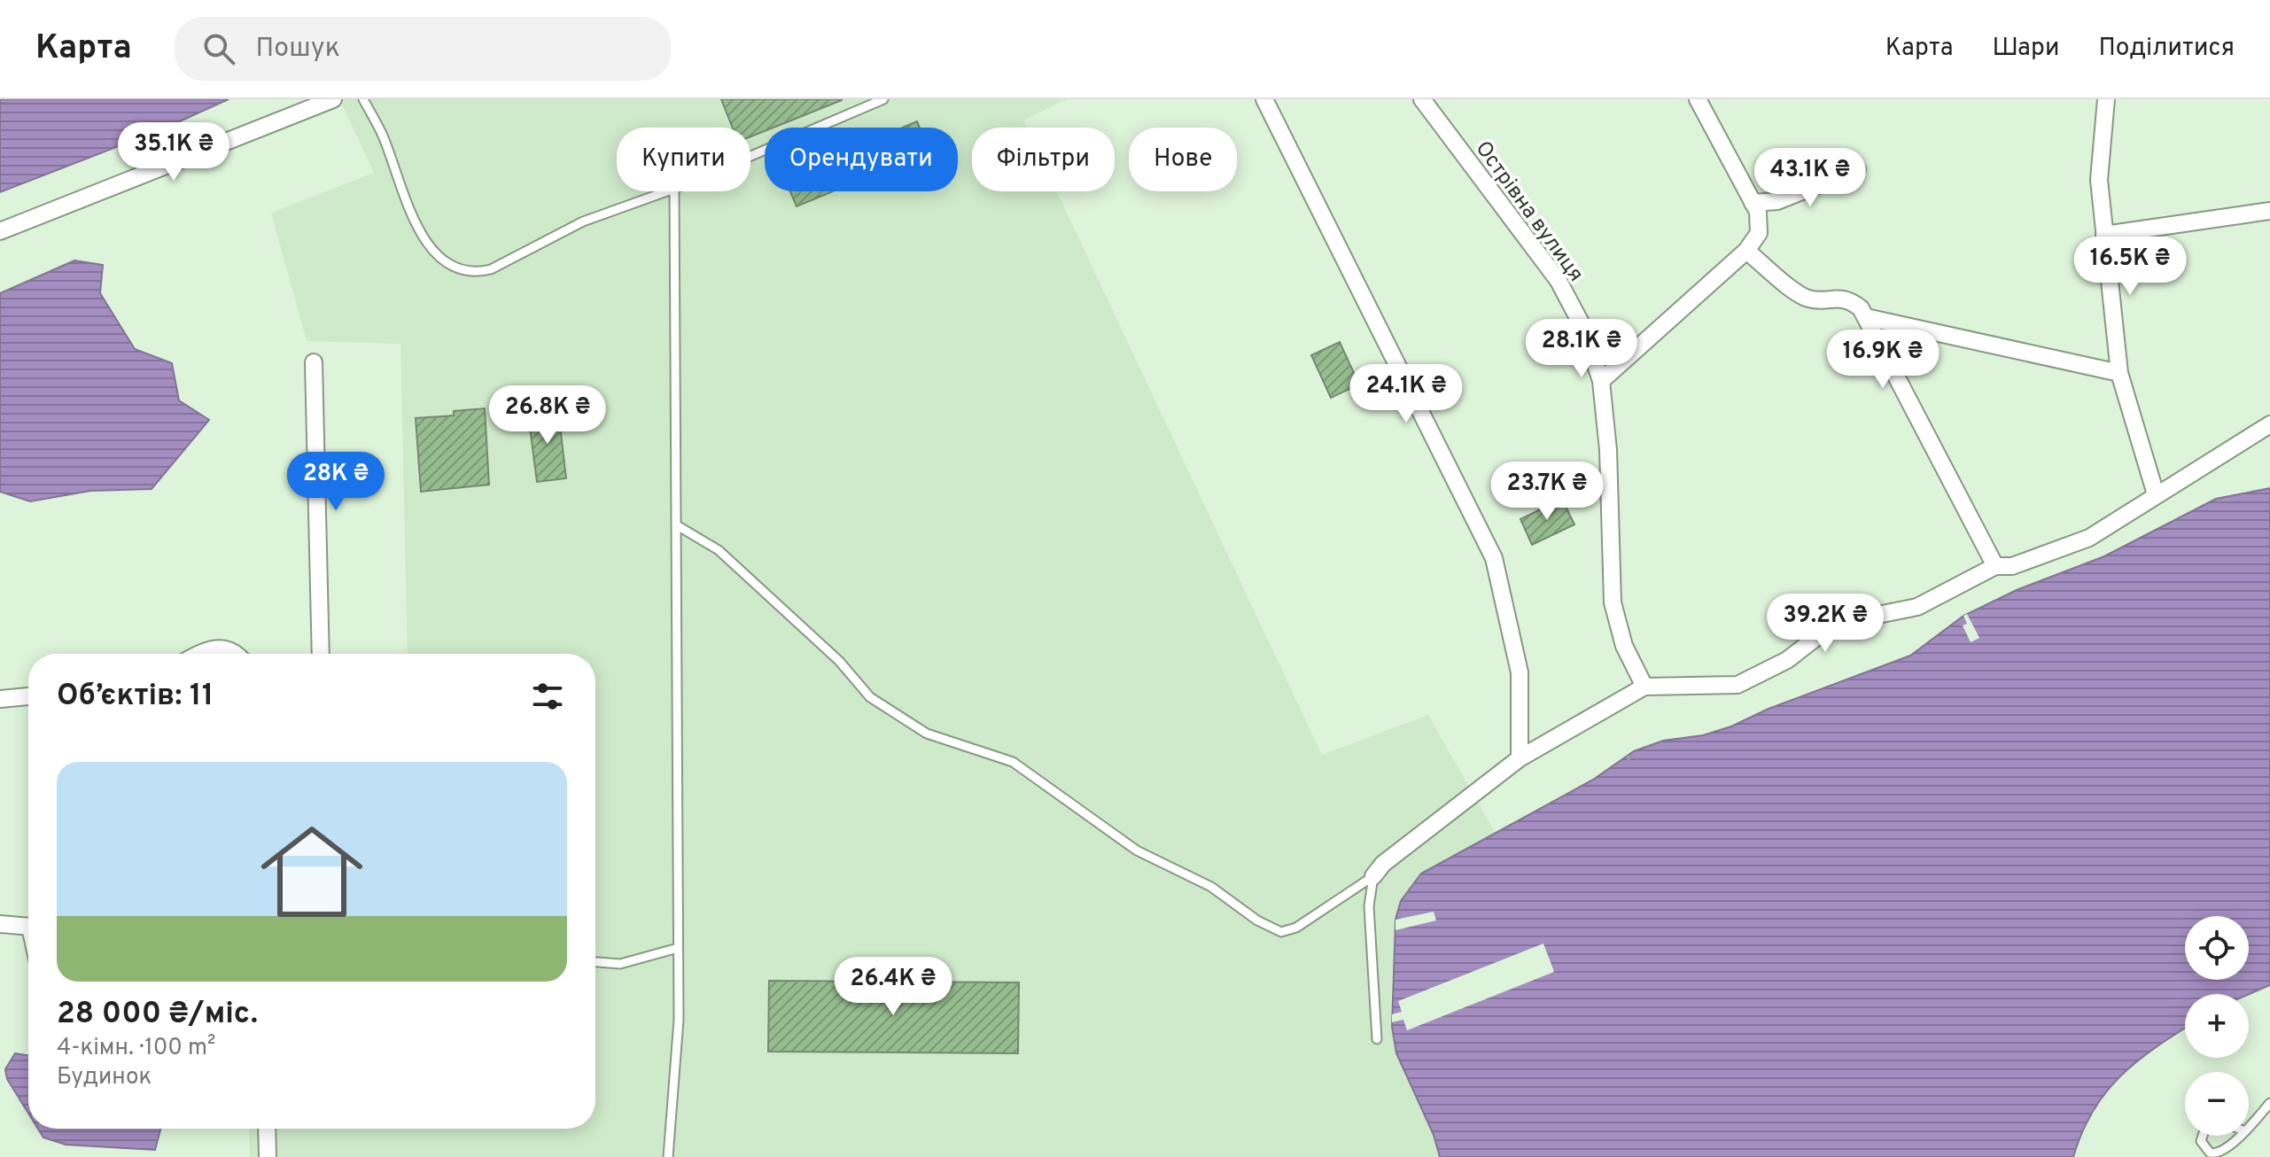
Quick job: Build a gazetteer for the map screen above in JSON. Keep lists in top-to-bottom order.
{
  "streets": {
    "street": ["Острівна вулиця"]
  },
  "page": {
    "header": "Карта",
    "search": "Пошук",
    "nav": ["Карта", "Шари", "Поділитися"],
    "price": [
      "35.1K ₴",
      "43.1K ₴",
      "16.5K ₴",
      "28.1K ₴",
      "16.9K ₴",
      "24.1K ₴",
      "26.8K ₴",
      "28K ₴",
      "23.7K ₴",
      "39.2K ₴",
      "26.4K ₴"
    ],
    "chip": [
      "Купити",
      "Орендувати",
      "Фільтри",
      "Нове"
    ],
    "heading": "Об’єктів: 11",
    "list": [
      {
        "name": "28 000 ₴/міс.",
        "note": "4-кімн. · 100 m² · Будинок"
      }
    ],
    "map_buttons": ["+", "−"]
  }
}
